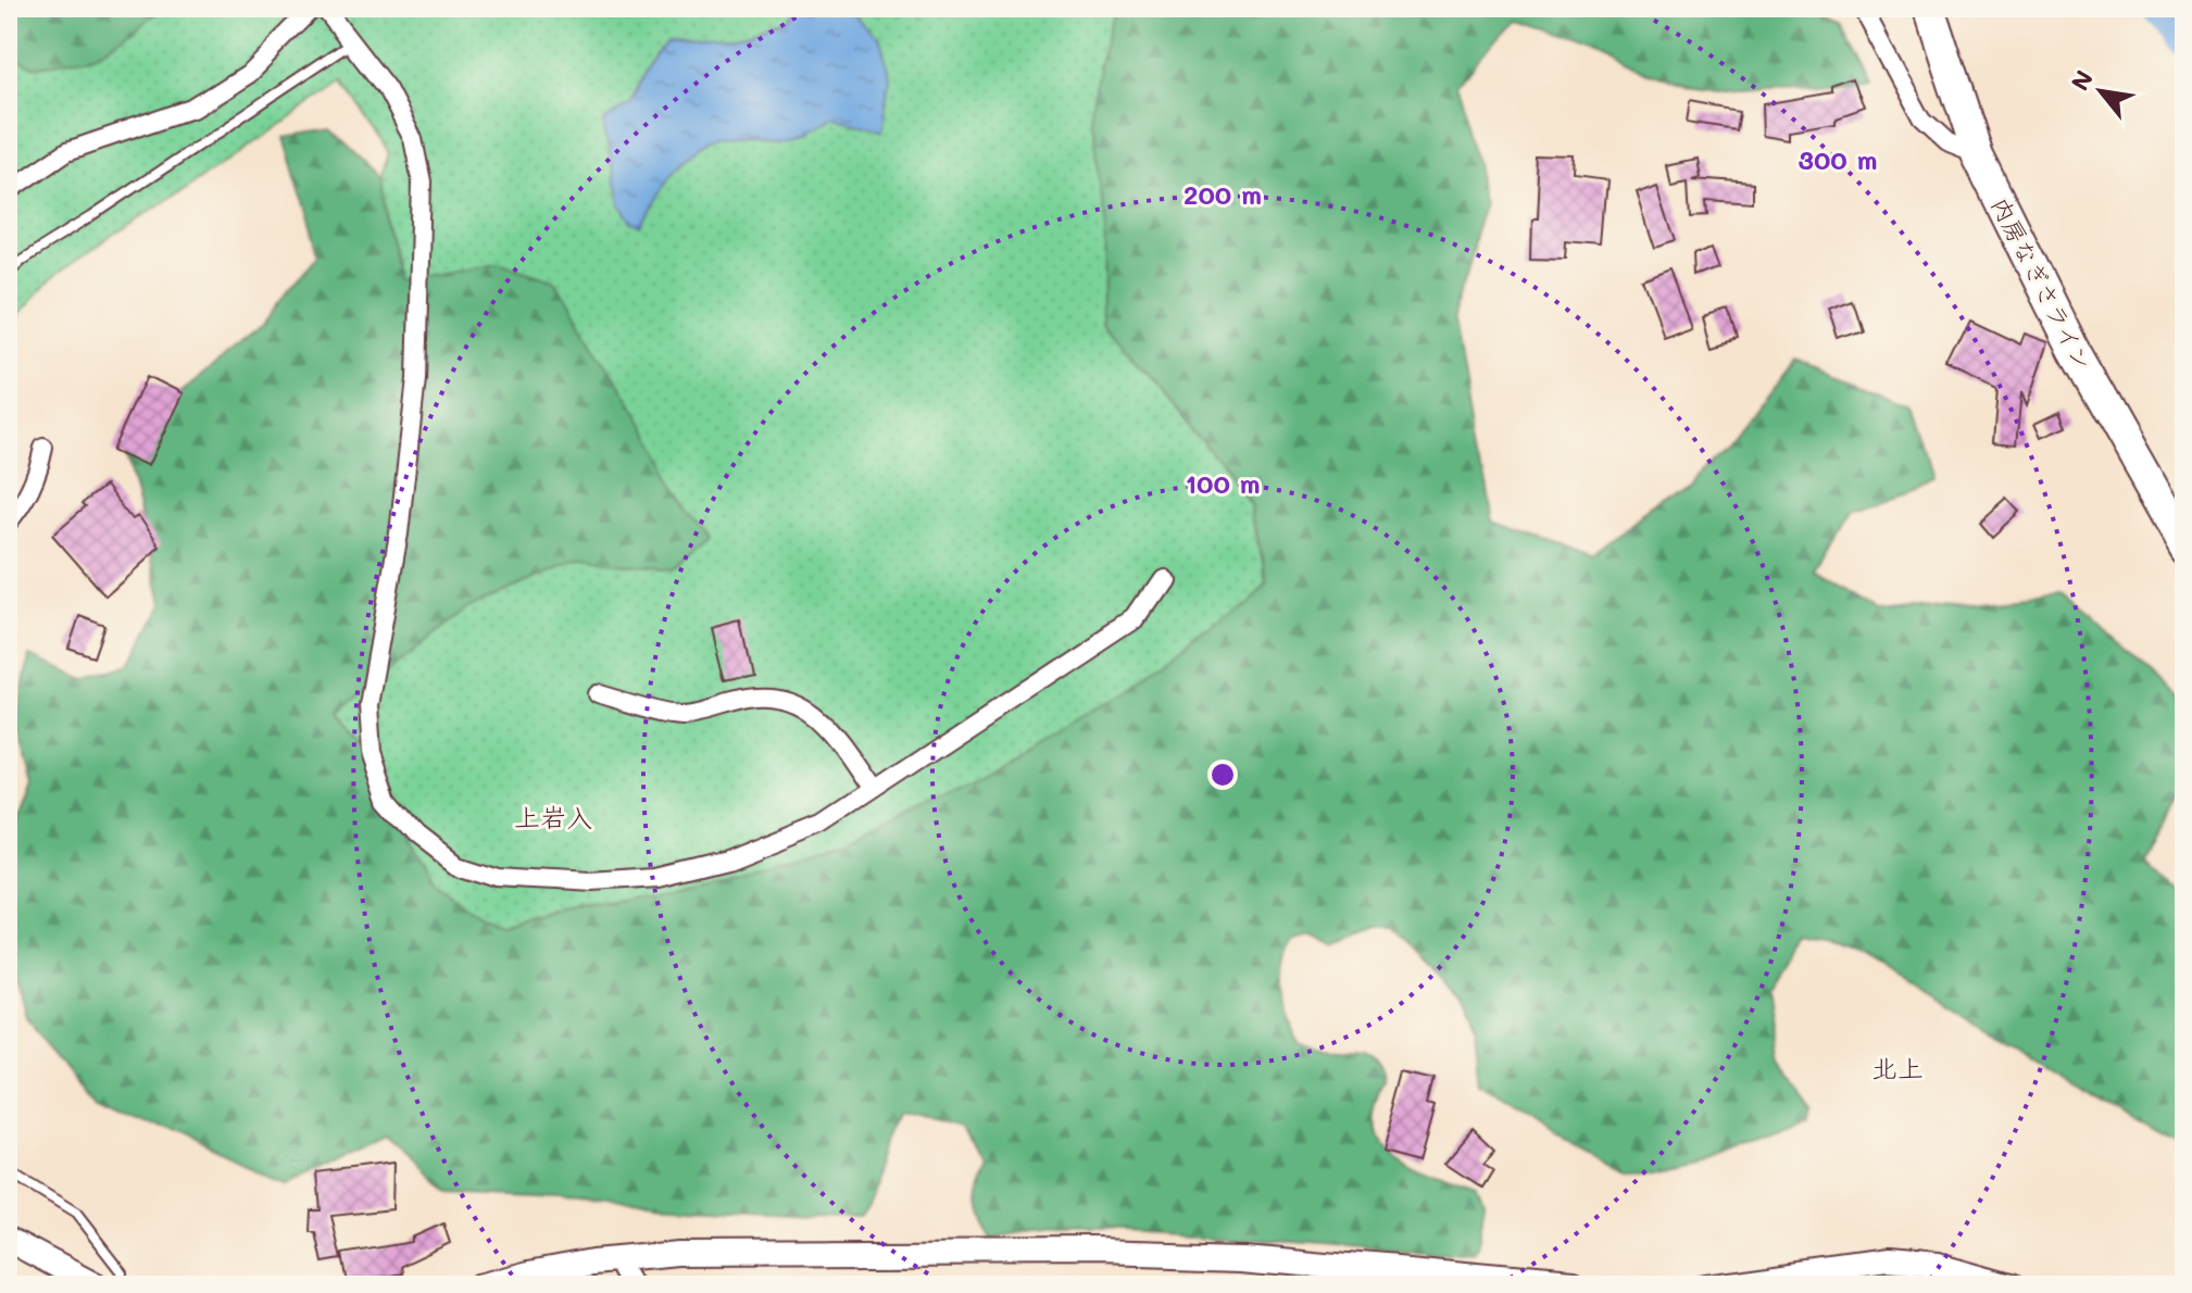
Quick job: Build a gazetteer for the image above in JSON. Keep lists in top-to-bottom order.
{
  "streets": {
    "highway": ["内房なぎさライン"]
  },
  "districts": ["上岩入", "北上"],
  "north": "top left",
  "rings": ["300 m", "200 m", "100 m"]
}
